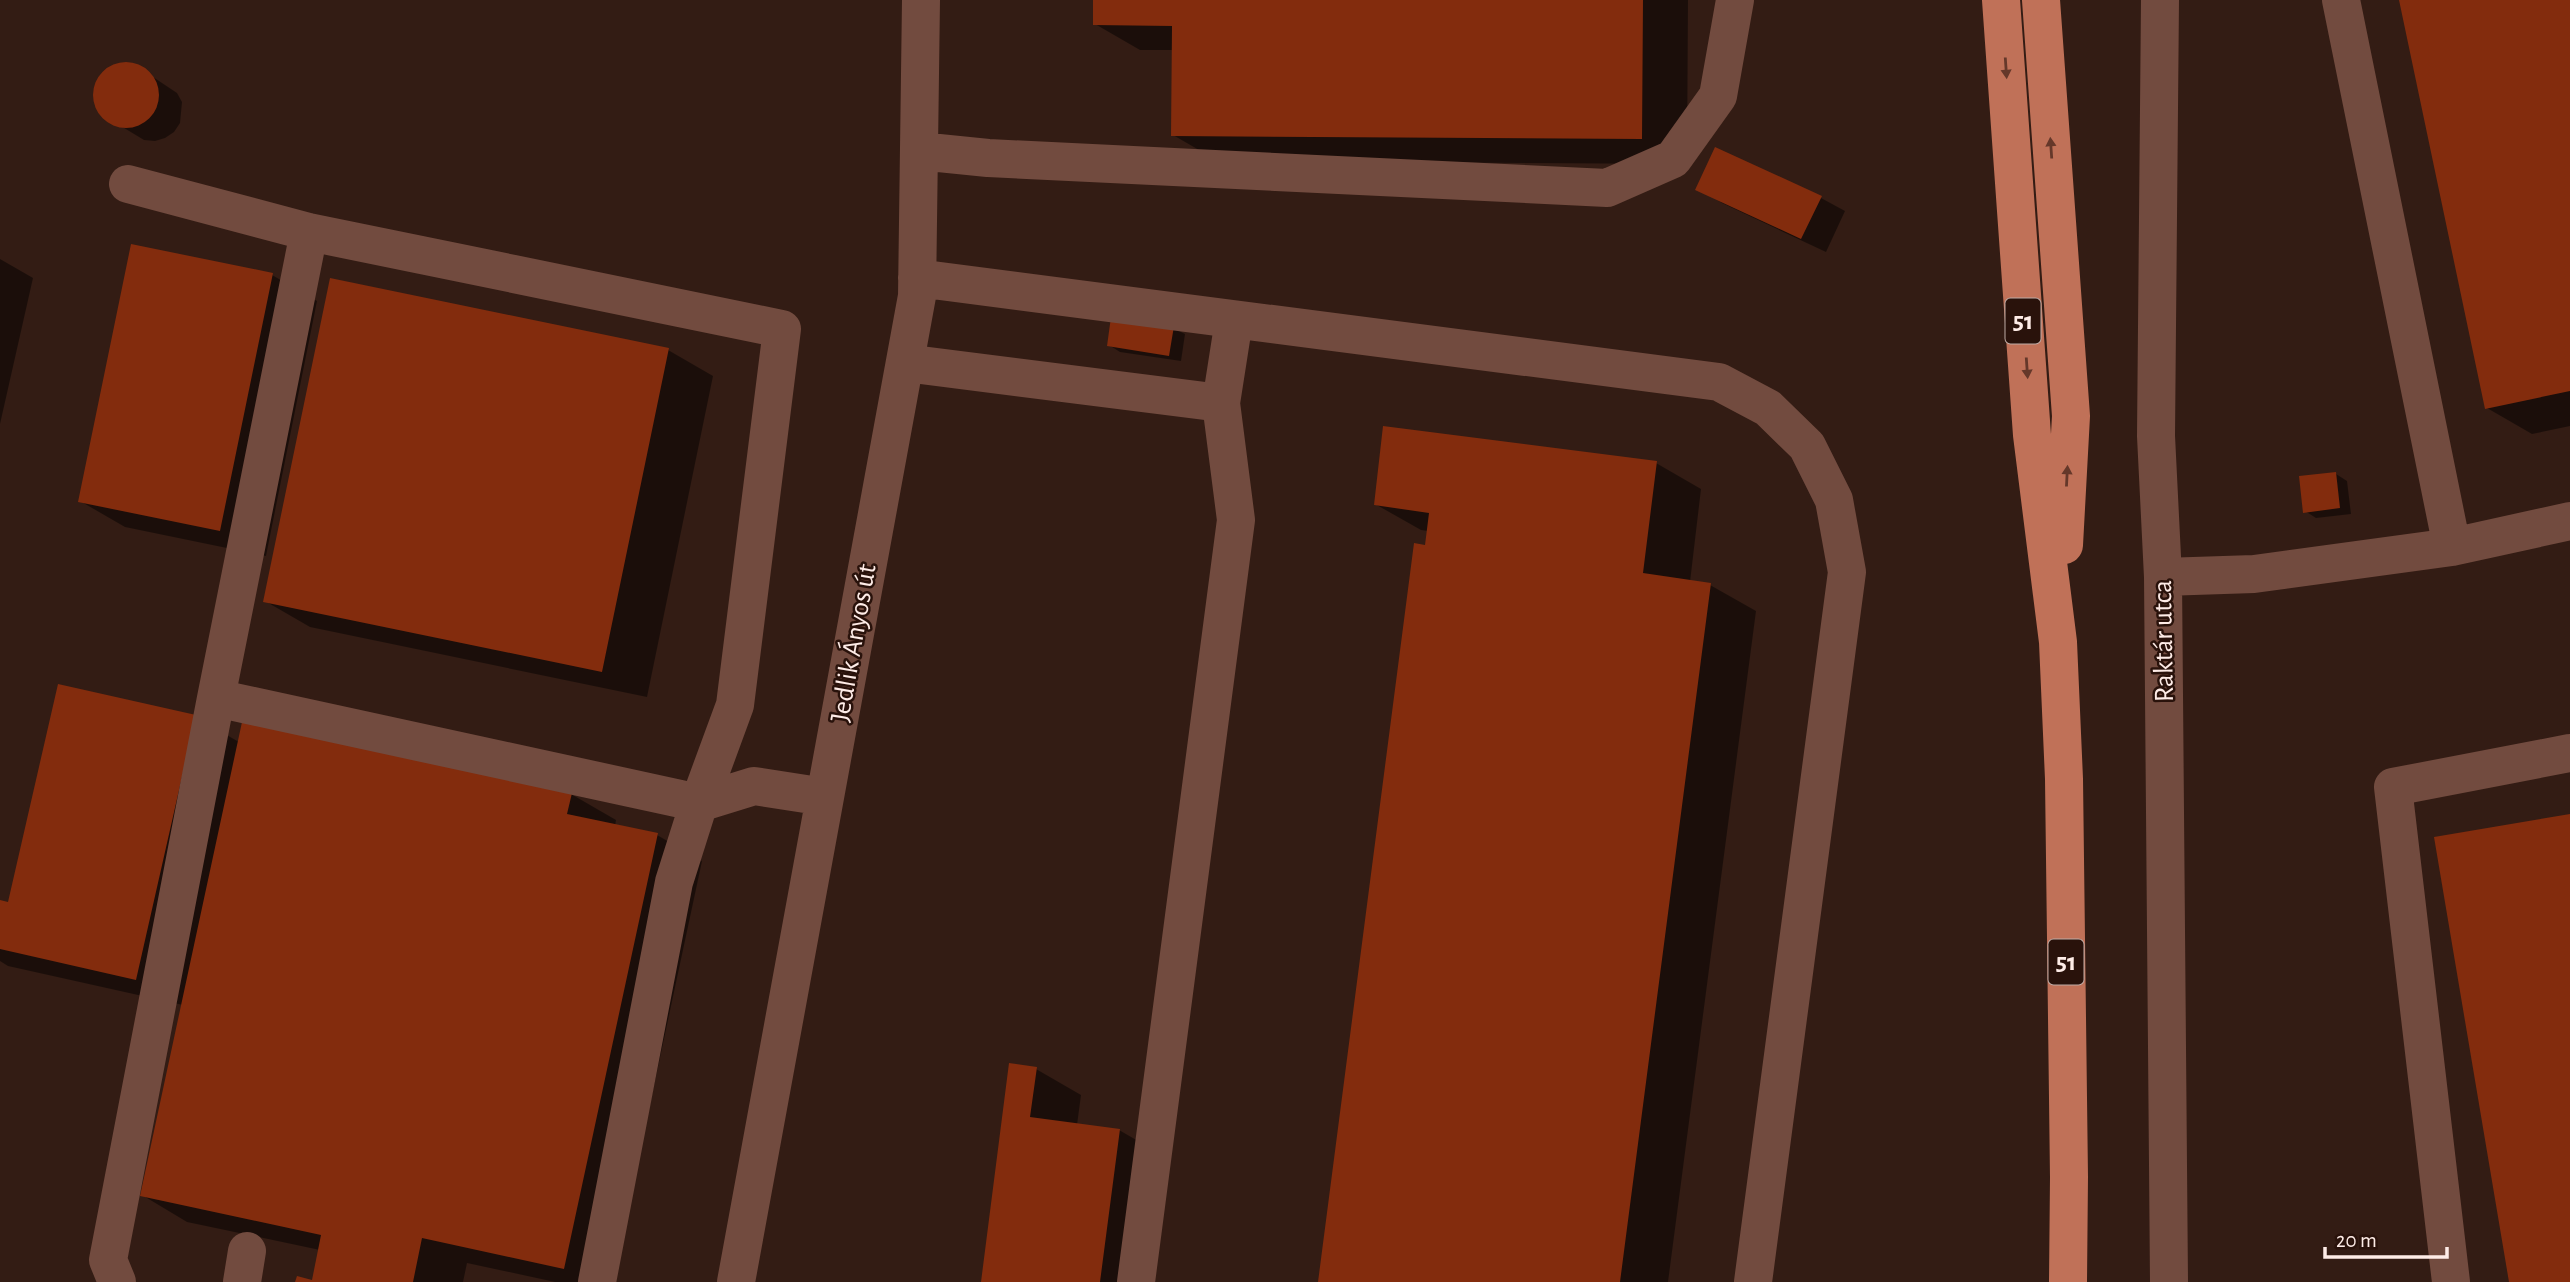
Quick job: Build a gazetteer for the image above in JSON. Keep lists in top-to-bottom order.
{
  "streets": {
    "main road": ["51"],
    "street": ["Raktár utca", "Jedlik Ányos út"]
  },
  "scale_bar": "20 m"
}
